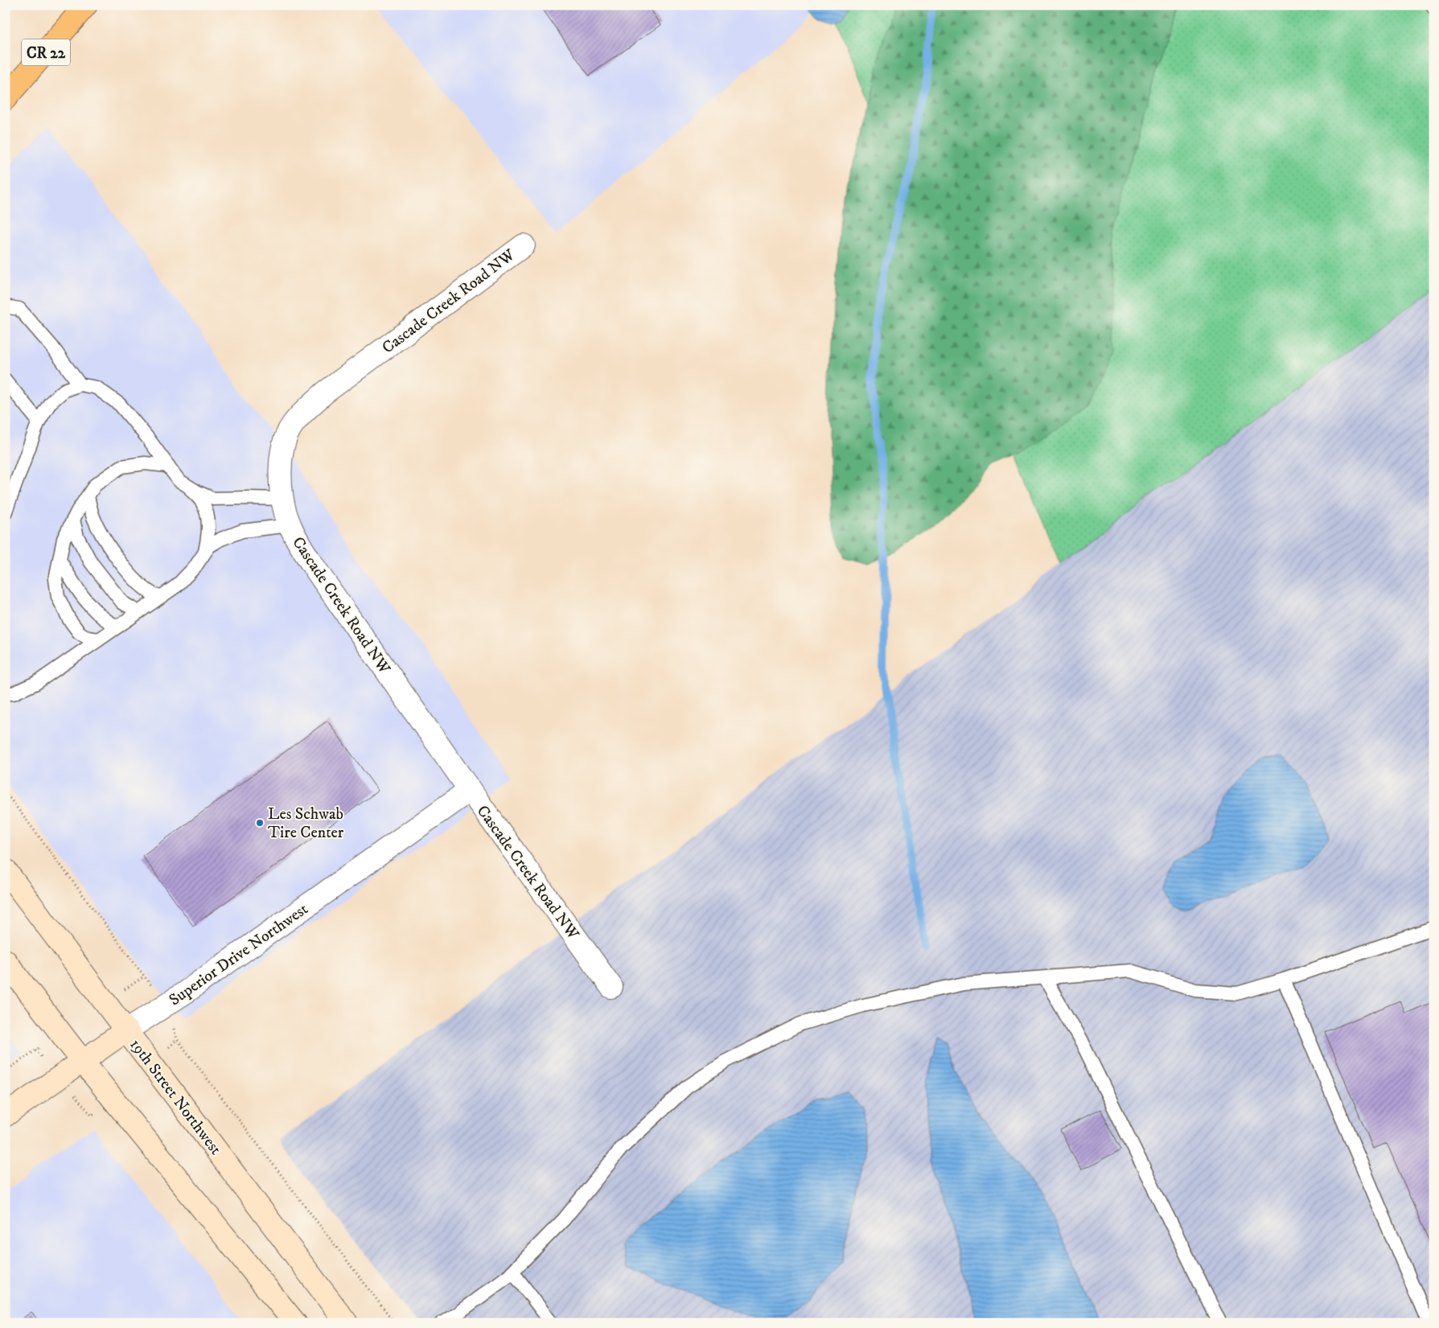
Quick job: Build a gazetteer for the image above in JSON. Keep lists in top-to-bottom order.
{
  "streets": {
    "main road": ["CR 22"],
    "street": ["Cascade Creek Road NW", "Superior Drive Northwest", "19th Street Northwest"]
  },
  "crossings": [
    ["Cascade Creek Road NW", "Superior Drive Northwest"],
    ["Superior Drive Northwest", "19th Street Northwest"]
  ],
  "places": ["Les Schwab Tire Center"]
}
